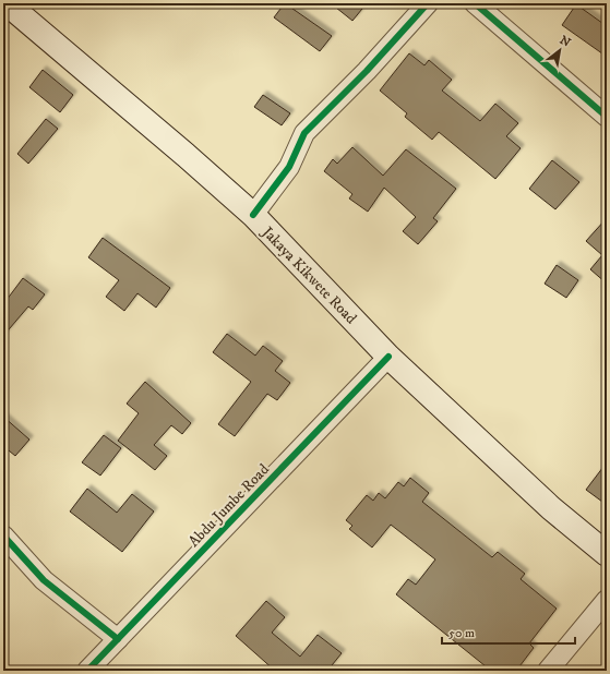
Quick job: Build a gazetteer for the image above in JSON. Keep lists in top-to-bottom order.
{
  "streets": {
    "main road": ["Jakaya Kikwete Road"],
    "street": ["Abdu Jumbe Road"]
  },
  "crossings": [
    ["Jakaya Kikwete Road", "Abdu Jumbe Road"]
  ],
  "scale_bar": "50 m",
  "north": "top right"
}
